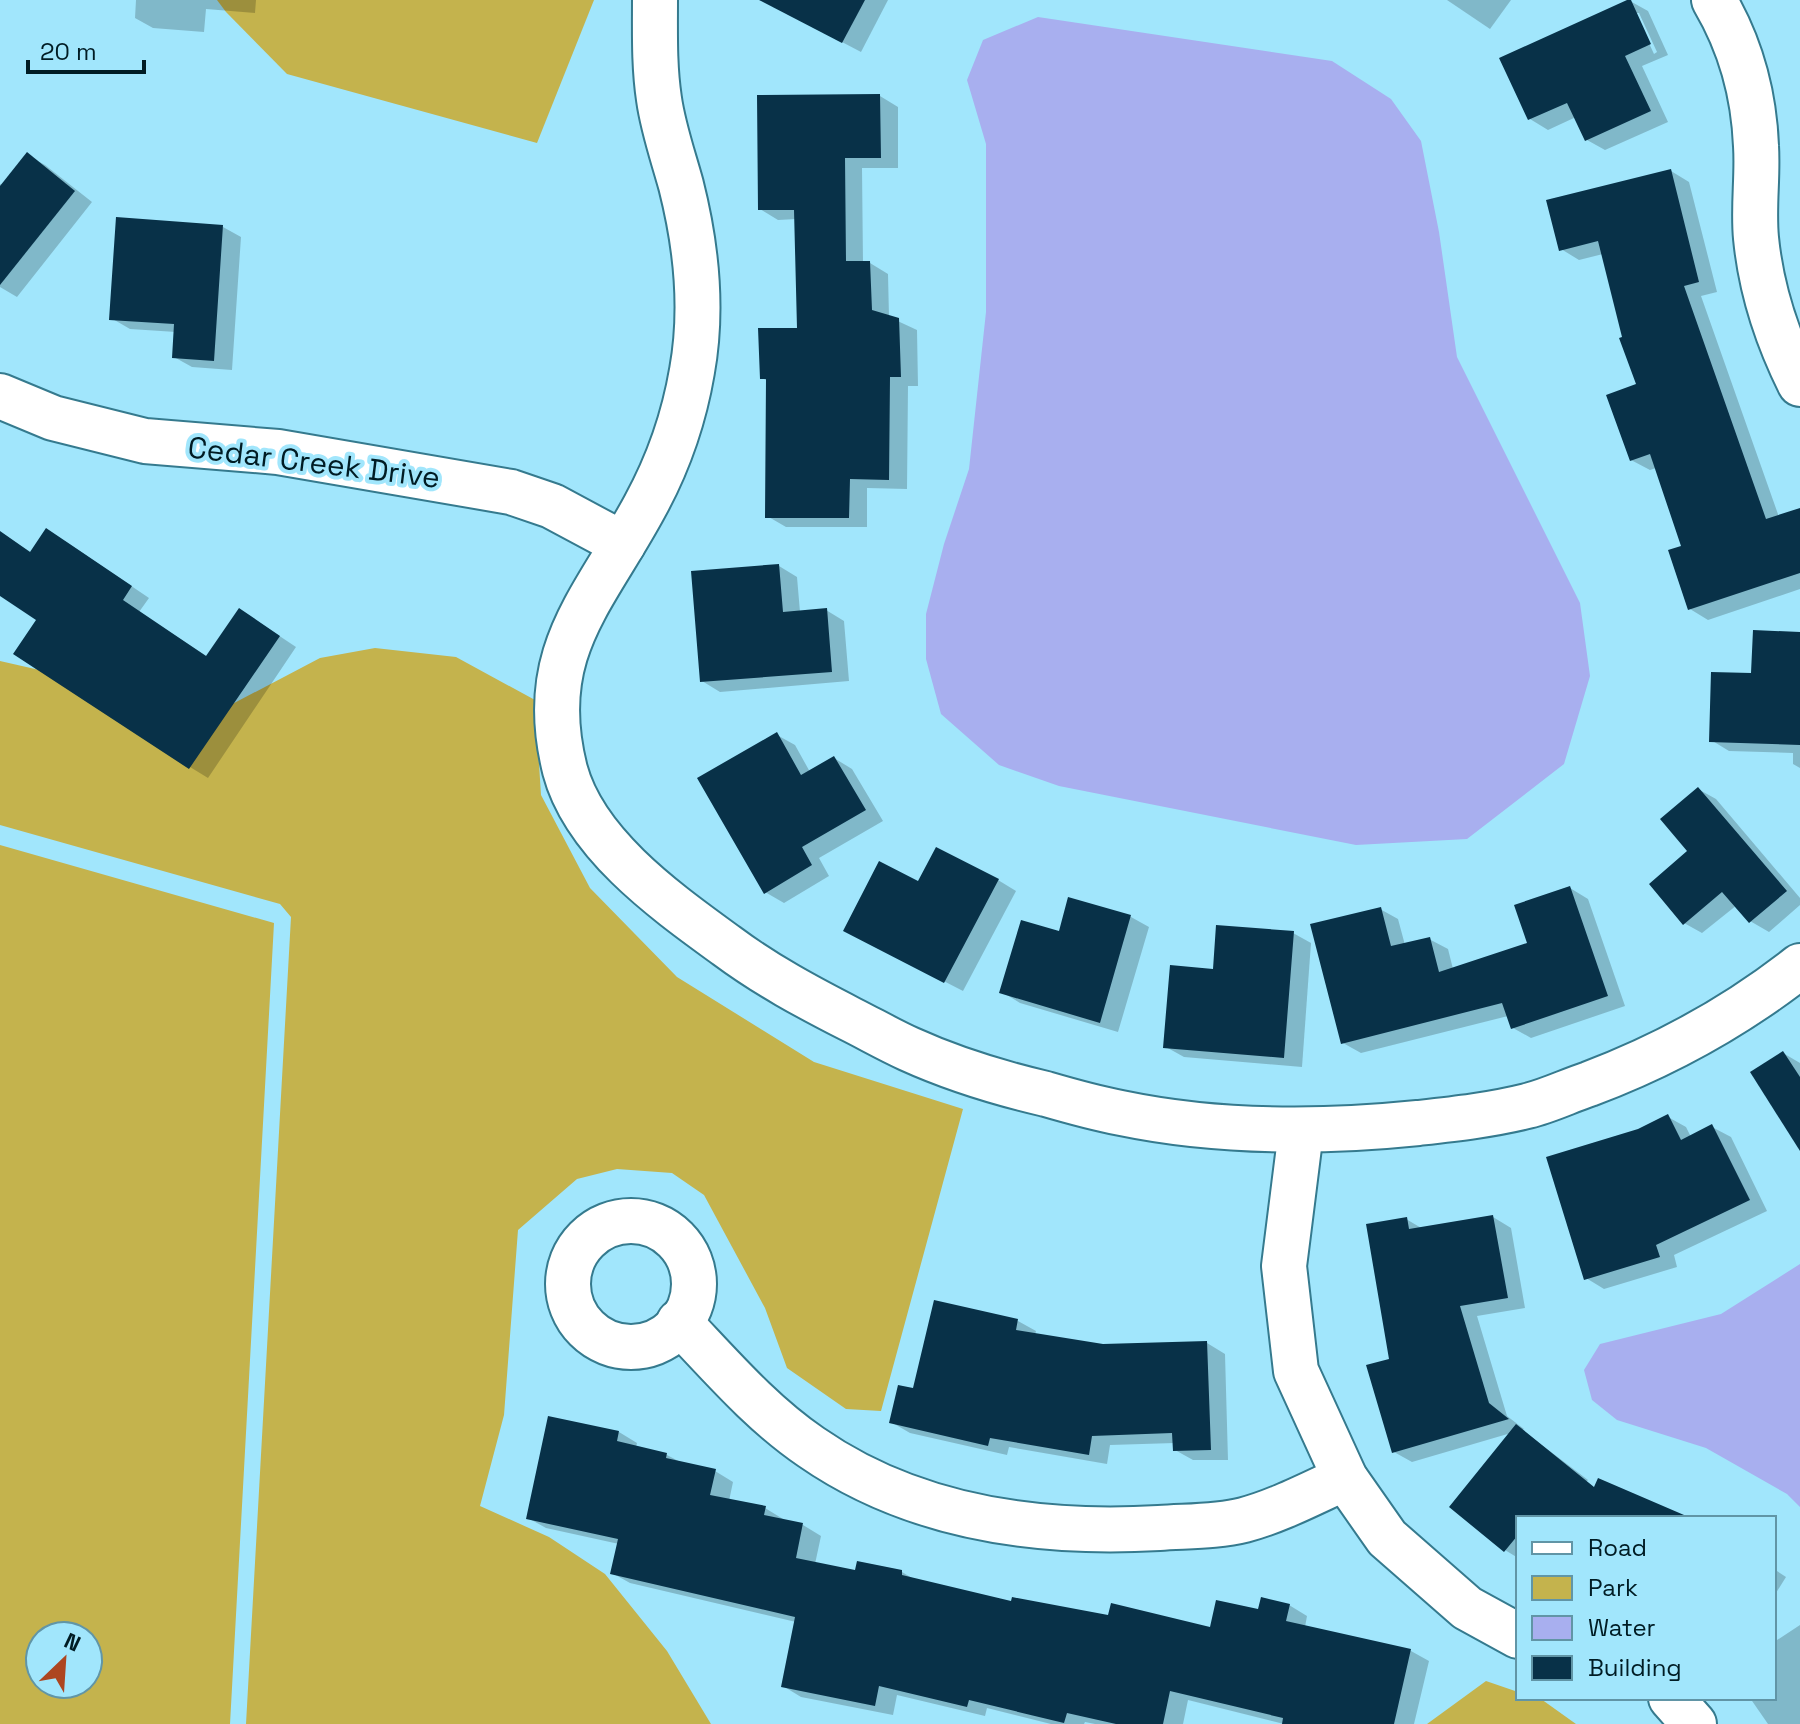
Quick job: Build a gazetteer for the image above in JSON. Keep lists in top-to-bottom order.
{
  "streets": {
    "street": ["Cedar Creek Drive"]
  },
  "legend": [
    "Road",
    "Park",
    "Water",
    "Building"
  ],
  "scale_bar": "20 m",
  "north": "top right"
}
